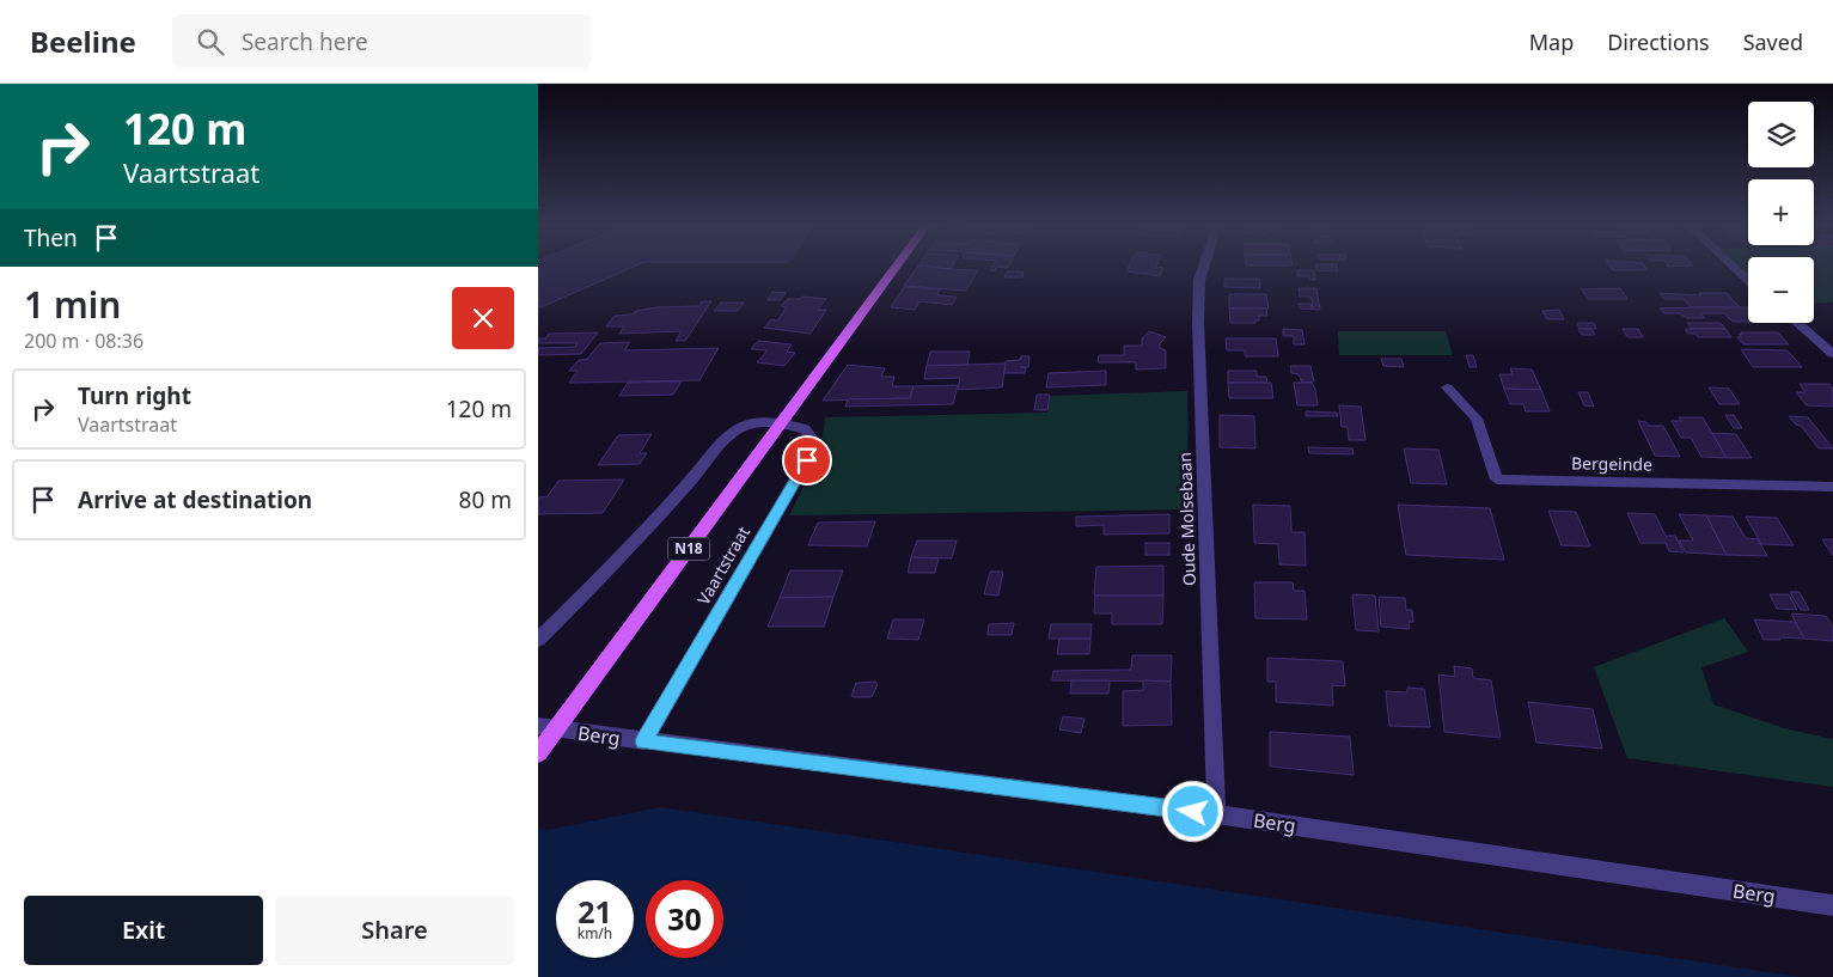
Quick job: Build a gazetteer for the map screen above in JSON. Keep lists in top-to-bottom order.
{
  "streets": {
    "main road": ["N18", "Vaartstraat"],
    "street": ["Bergeinde", "Oude Molsebaan", "Berg"]
  },
  "crossings": [
    ["Oude Molsebaan", "Berg"],
    ["Vaartstraat", "Berg"]
  ],
  "page": {
    "header": "Beeline",
    "search": "Search here",
    "nav": ["Map", "Directions", "Saved"],
    "turn": ["120 m", "Vaartstraat"],
    "map_buttons": ["+", "−"],
    "then": "Then",
    "heading": ["1 min", "200 m · 08:36"],
    "list": [
      {
        "name": "Turn right",
        "note": "Vaartstraat",
        "value": "120 m"
      },
      {
        "name": "Arrive at destination",
        "value": "80 m"
      }
    ],
    "speed": "21 km/h",
    "limit": "30",
    "buttons": ["Exit", "Share"]
  }
}
